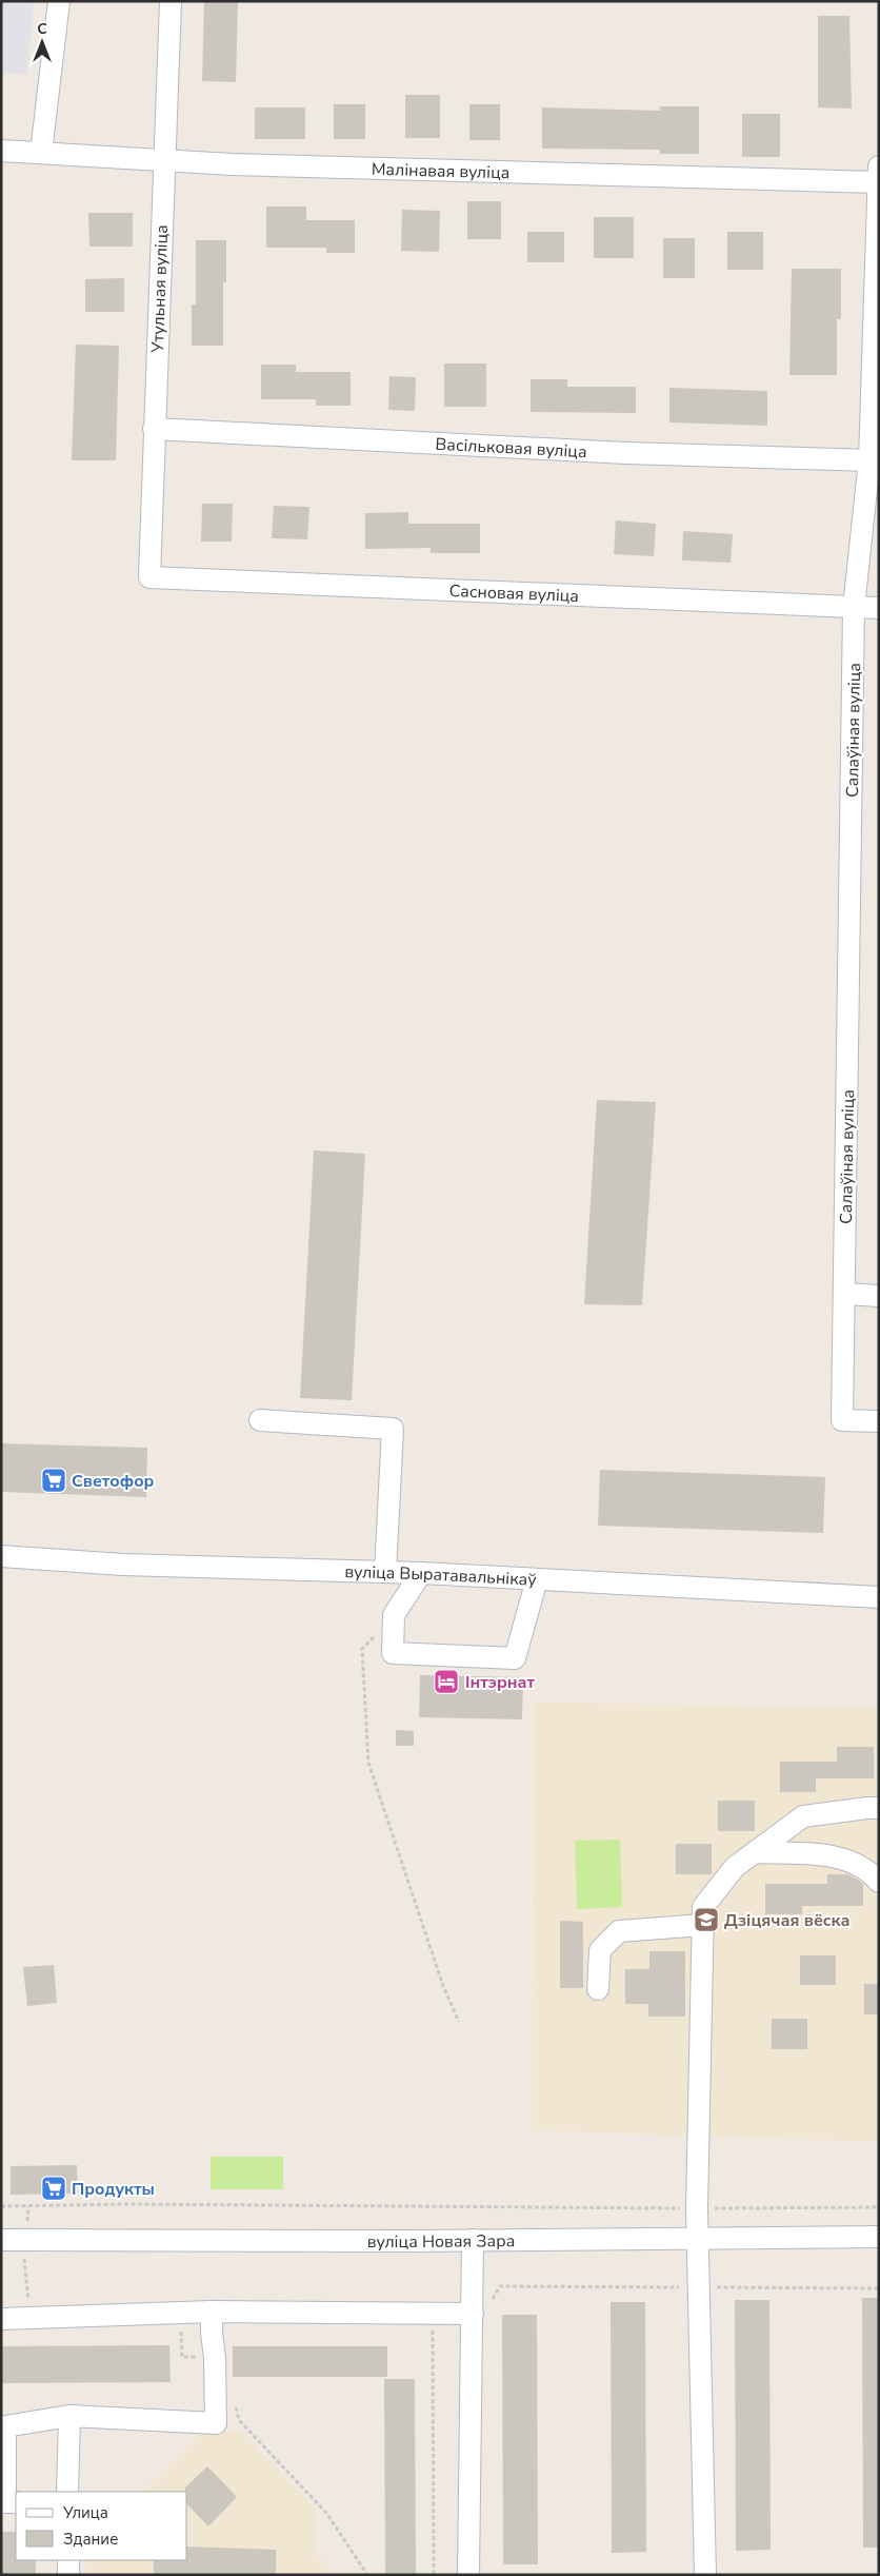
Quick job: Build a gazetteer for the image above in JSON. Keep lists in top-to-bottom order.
{
  "streets": {
    "street": [
      "Малінавая вуліца",
      "Утульная вуліца",
      "Васільковая вуліца",
      "Сасновая вуліца",
      "Салаўіная вуліца",
      "вуліца Выратавальнікаў",
      "вуліца Новая Зара"
    ]
  },
  "crossings": [
    ["Малінавая вуліца", "Утульная вуліца"],
    ["Малінавая вуліца", "Салаўіная вуліца"],
    ["Утульная вуліца", "Васільковая вуліца"],
    ["Утульная вуліца", "Сасновая вуліца"],
    ["Васільковая вуліца", "Салаўіная вуліца"],
    ["Сасновая вуліца", "Салаўіная вуліца"]
  ],
  "places": {
    "supermarket": ["Светофор", "Продукты"],
    "hotel": ["Інтэрнат"],
    "school or university": ["Дзіцячая вёска"]
  },
  "legend": ["Улица", "Здание"],
  "north": "top"
}
